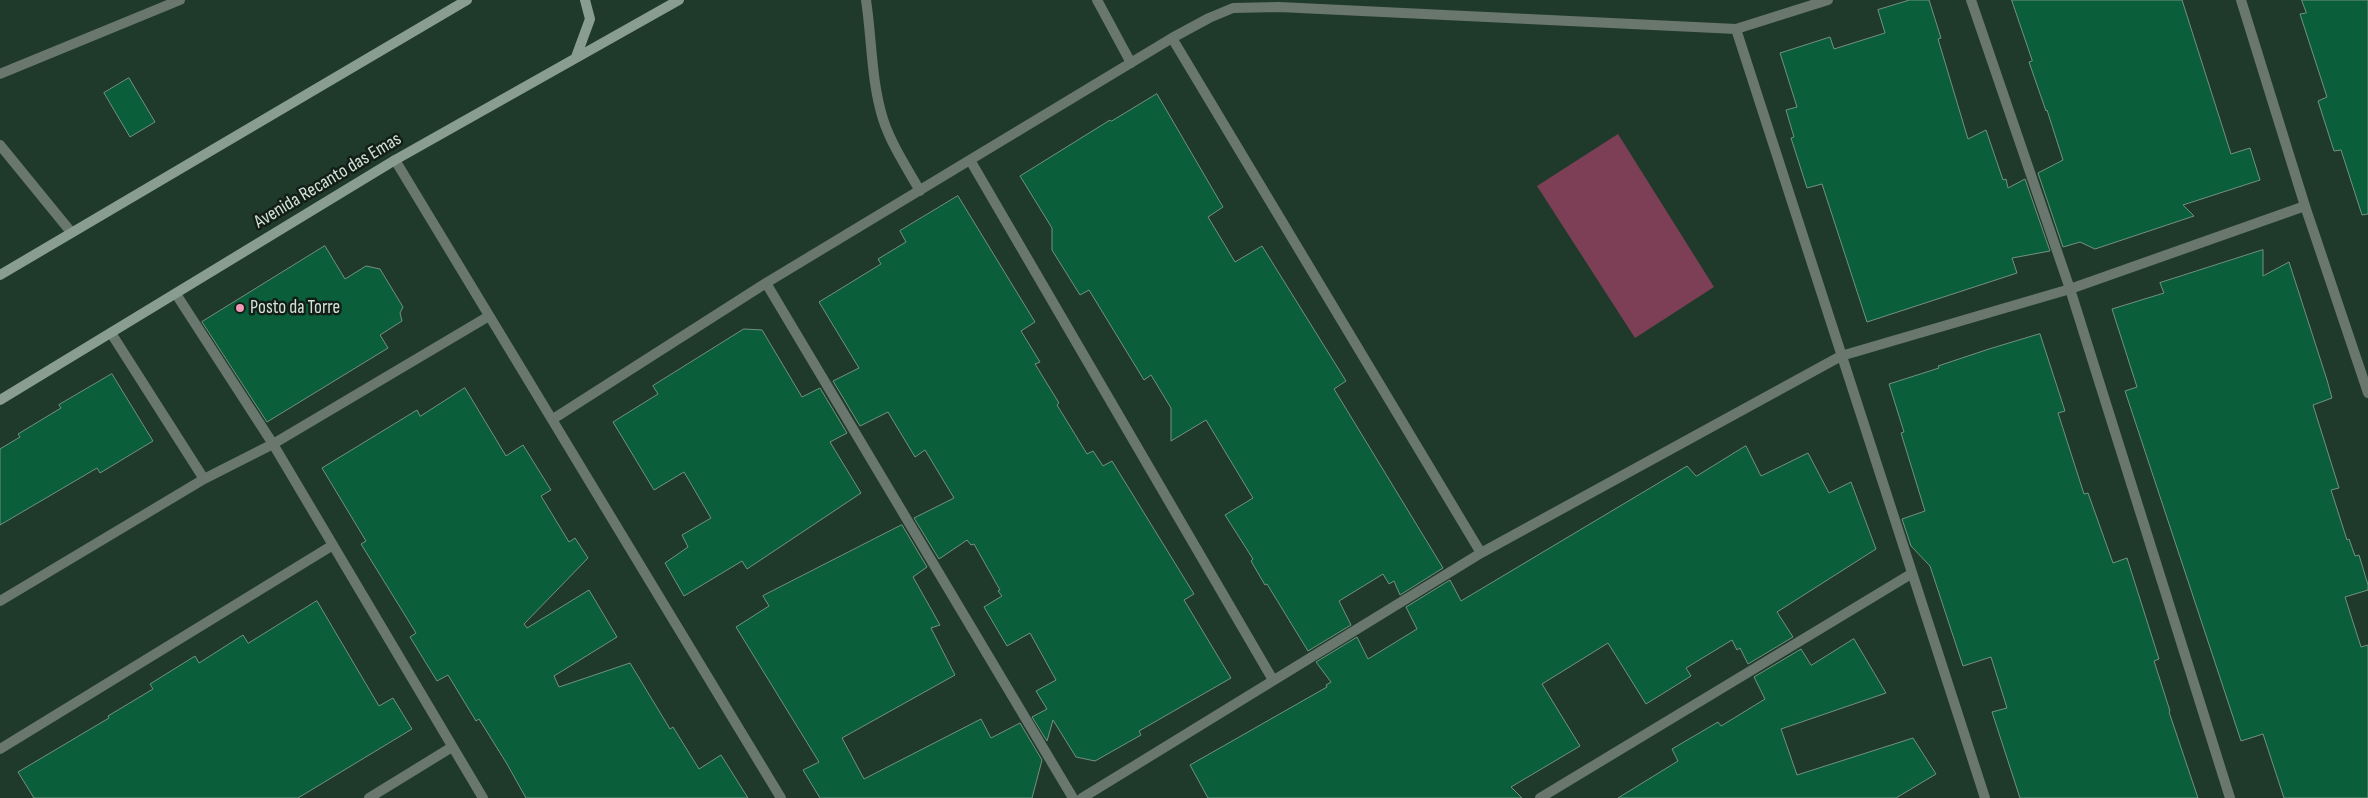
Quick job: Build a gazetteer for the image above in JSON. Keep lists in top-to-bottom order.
{
  "streets": {
    "main road": ["Avenida Recanto das Emas"]
  },
  "places": ["Posto da Torre"]
}
